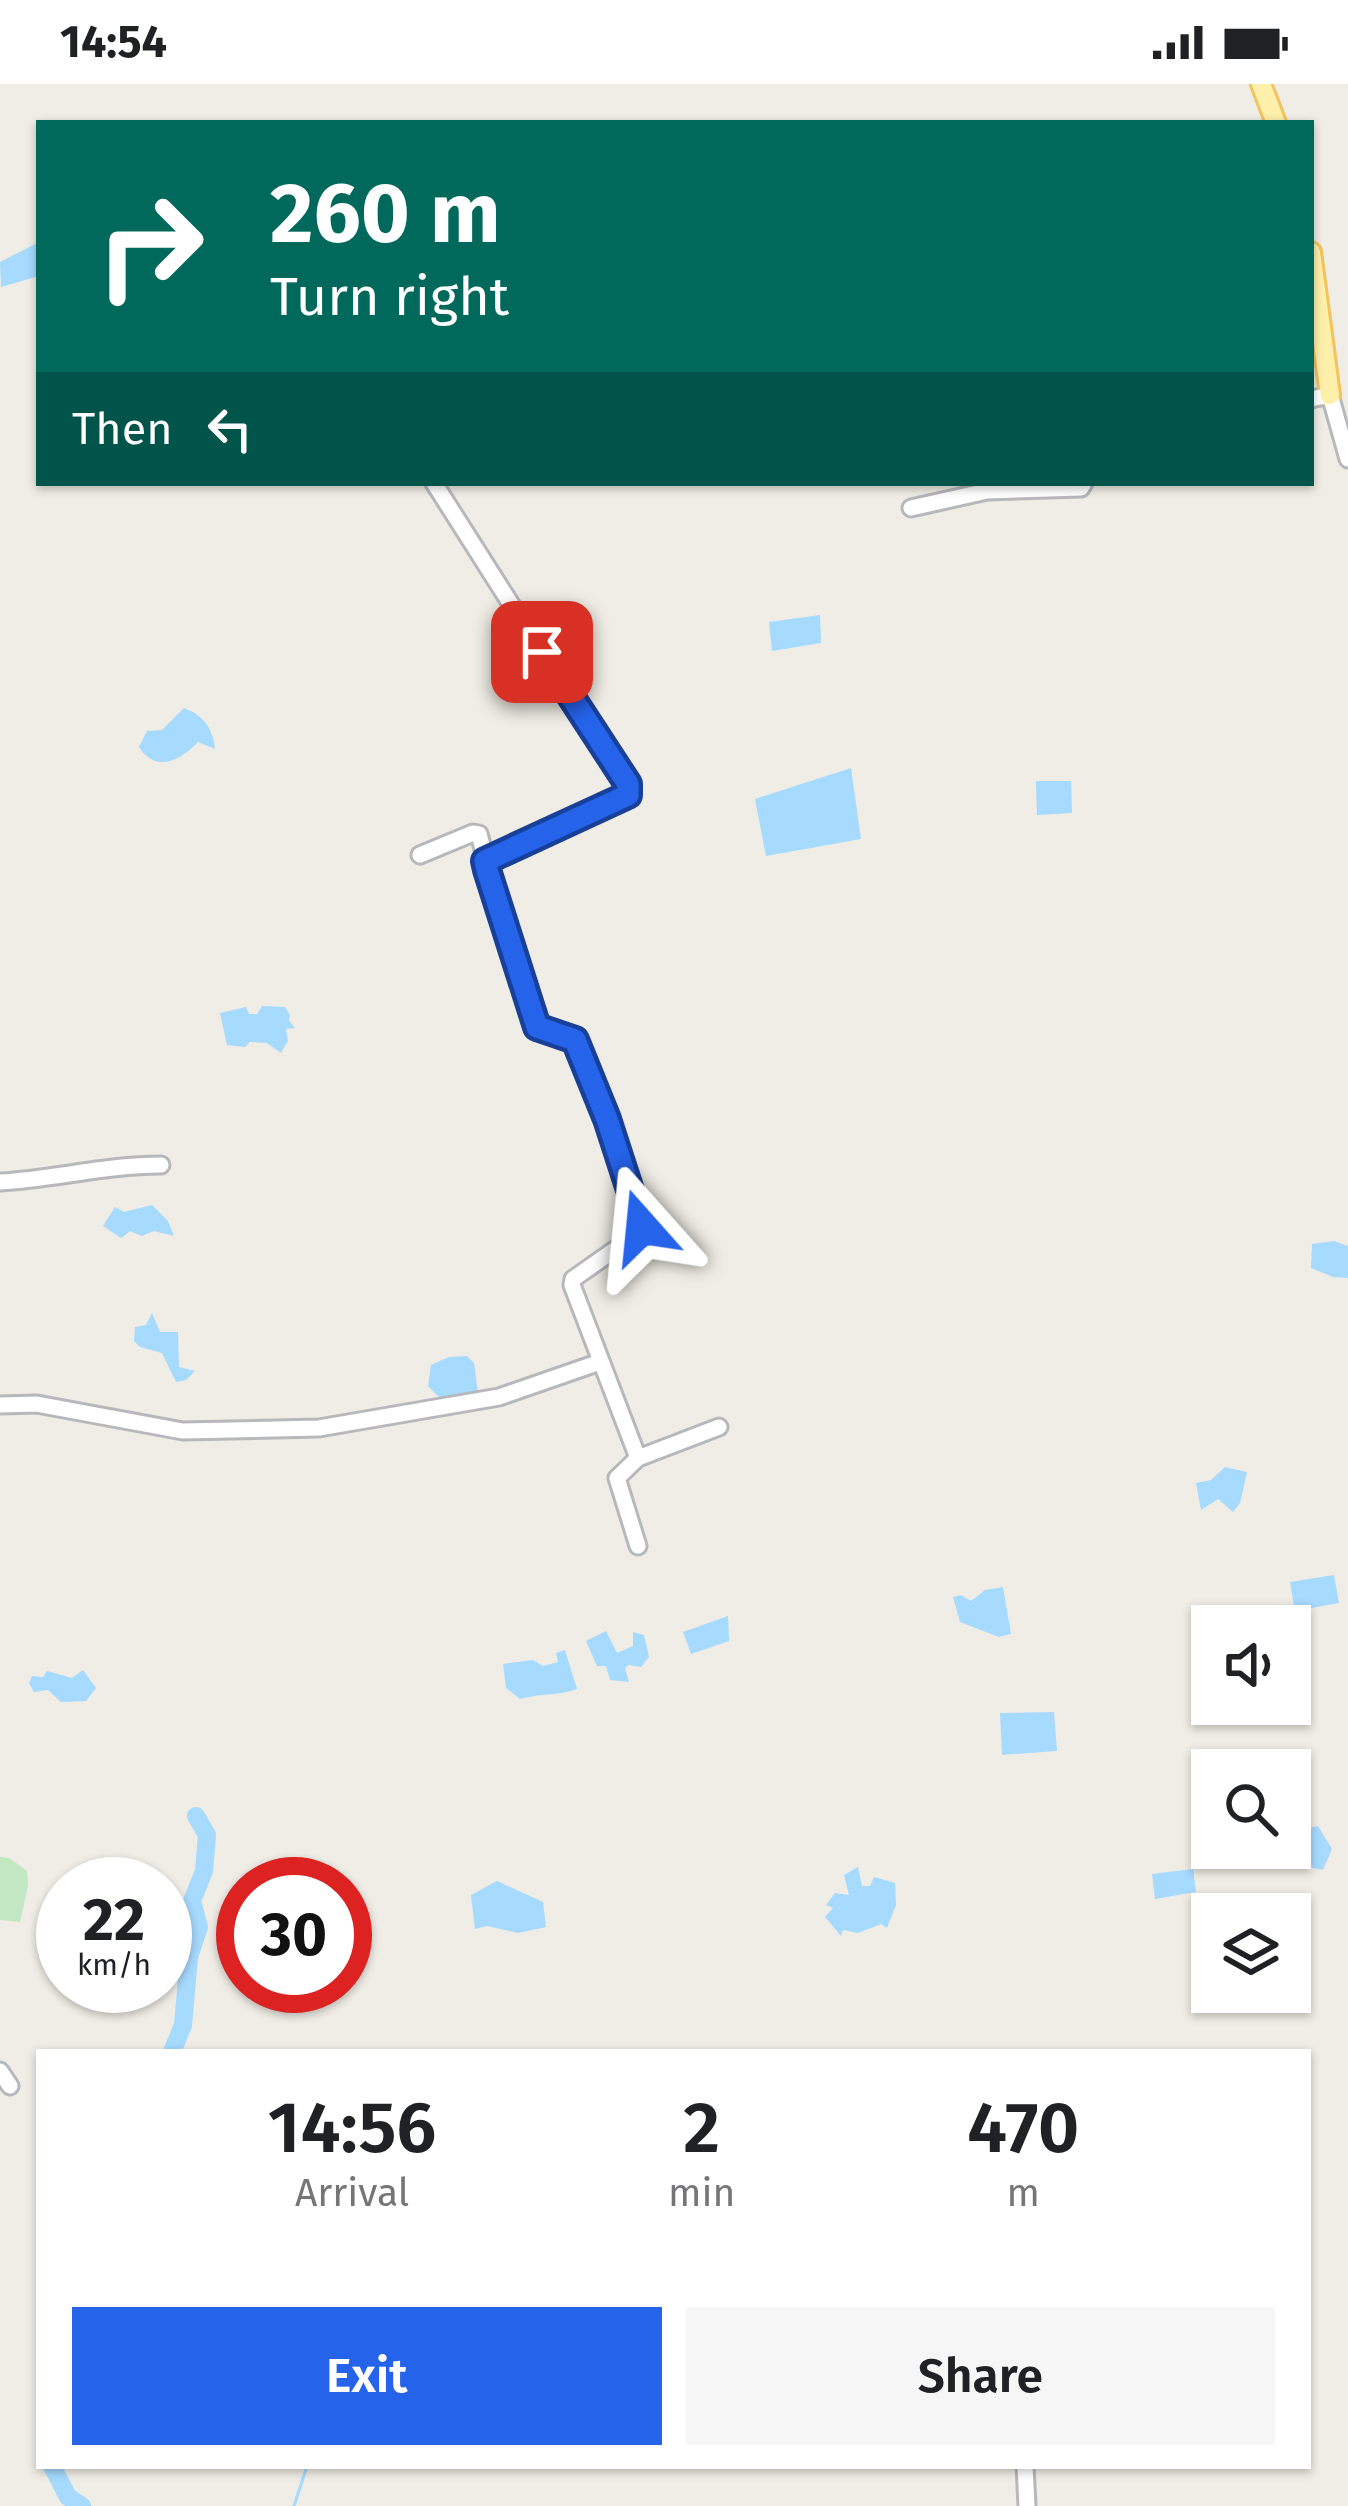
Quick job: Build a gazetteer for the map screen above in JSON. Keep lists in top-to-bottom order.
{
  "page": {
    "status": "14:54",
    "turn": ["260 m", "Turn right"],
    "then": "Then",
    "speed": "22 km/h",
    "limit": "30",
    "eta": [
      "14:56",
      "Arrival",
      "2",
      "min",
      "470",
      "m"
    ],
    "buttons": ["Exit", "Share"]
  }
}
